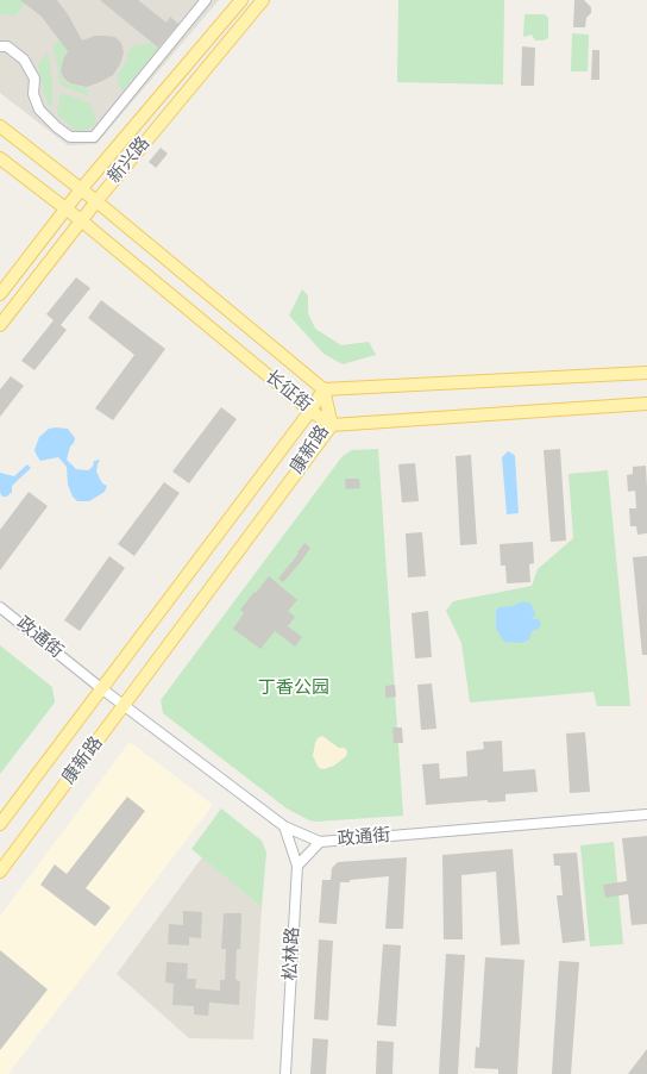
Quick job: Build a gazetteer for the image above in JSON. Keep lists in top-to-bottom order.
{
  "streets": {
    "main road": ["新兴路", "长征街", "康新路"],
    "street": ["政通街", "松林路"]
  },
  "crossings": [
    ["新兴路", "长征街"],
    ["长征街", "康新路"],
    ["康新路", "政通街"]
  ],
  "parks": ["丁香公园"]
}
